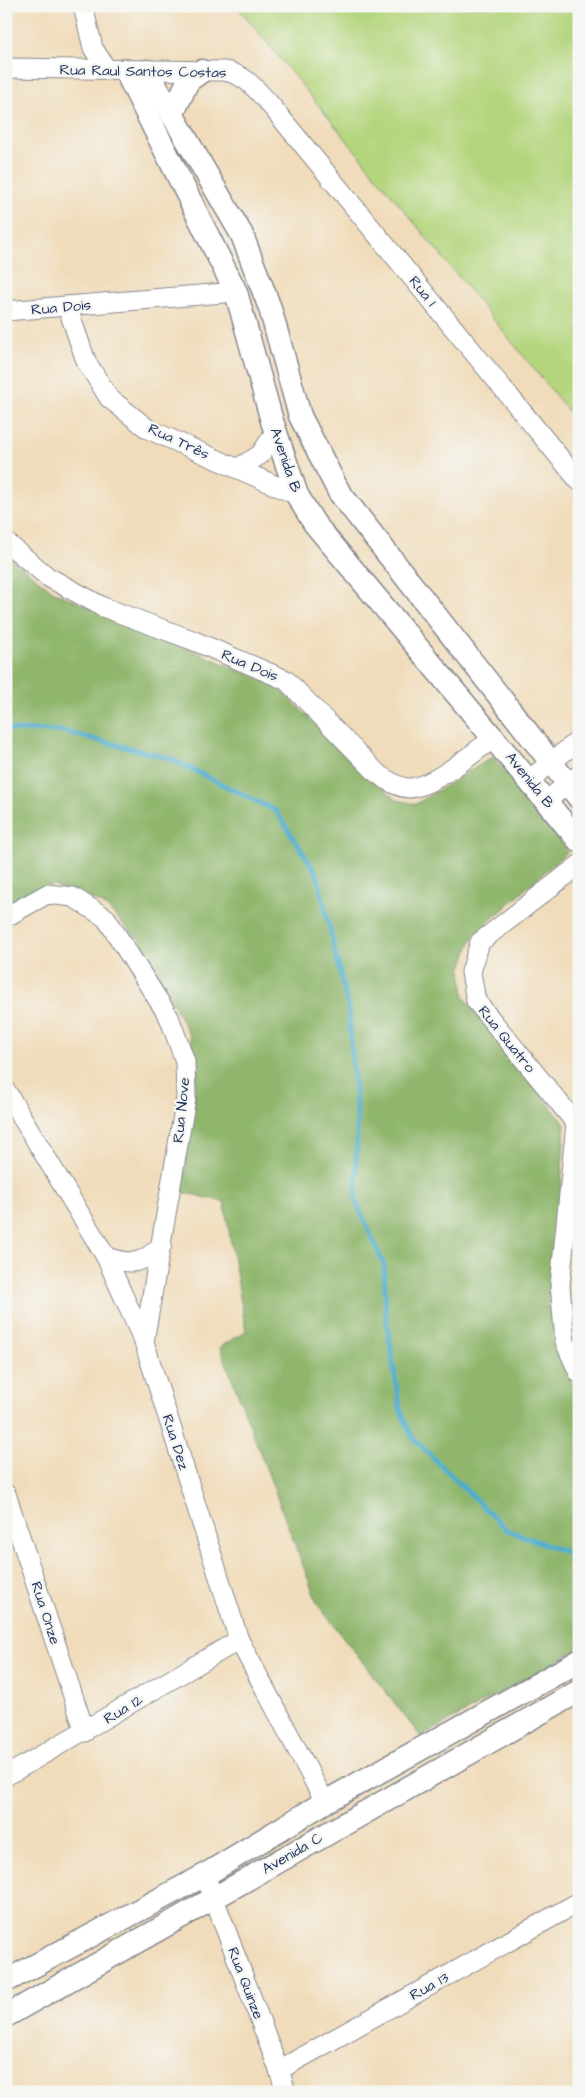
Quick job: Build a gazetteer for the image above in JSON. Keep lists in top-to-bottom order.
{
  "streets": {
    "street": [
      "Rua Raul Santos Costas",
      "Rua 1",
      "Rua Dois",
      "Rua Três",
      "Avenida B",
      "Rua Quatro",
      "Rua Nove",
      "Rua Dez",
      "Rua Onze",
      "Rua 12",
      "Avenida C",
      "Rua Quinze",
      "Rua 13"
    ]
  },
  "crossings": [
    ["Rua Raul Santos Costas", "Rua 1"],
    ["Rua Raul Santos Costas", "Avenida B"],
    ["Rua Dois", "Rua Três"],
    ["Rua Dois", "Avenida B"],
    ["Rua Três", "Avenida B"],
    ["Rua Nove", "Rua Dez"],
    ["Rua Dez", "Rua 12"],
    ["Rua Dez", "Avenida C"],
    ["Rua Onze", "Rua 12"],
    ["Avenida C", "Rua Quinze"],
    ["Rua Quinze", "Rua 13"]
  ]
}
